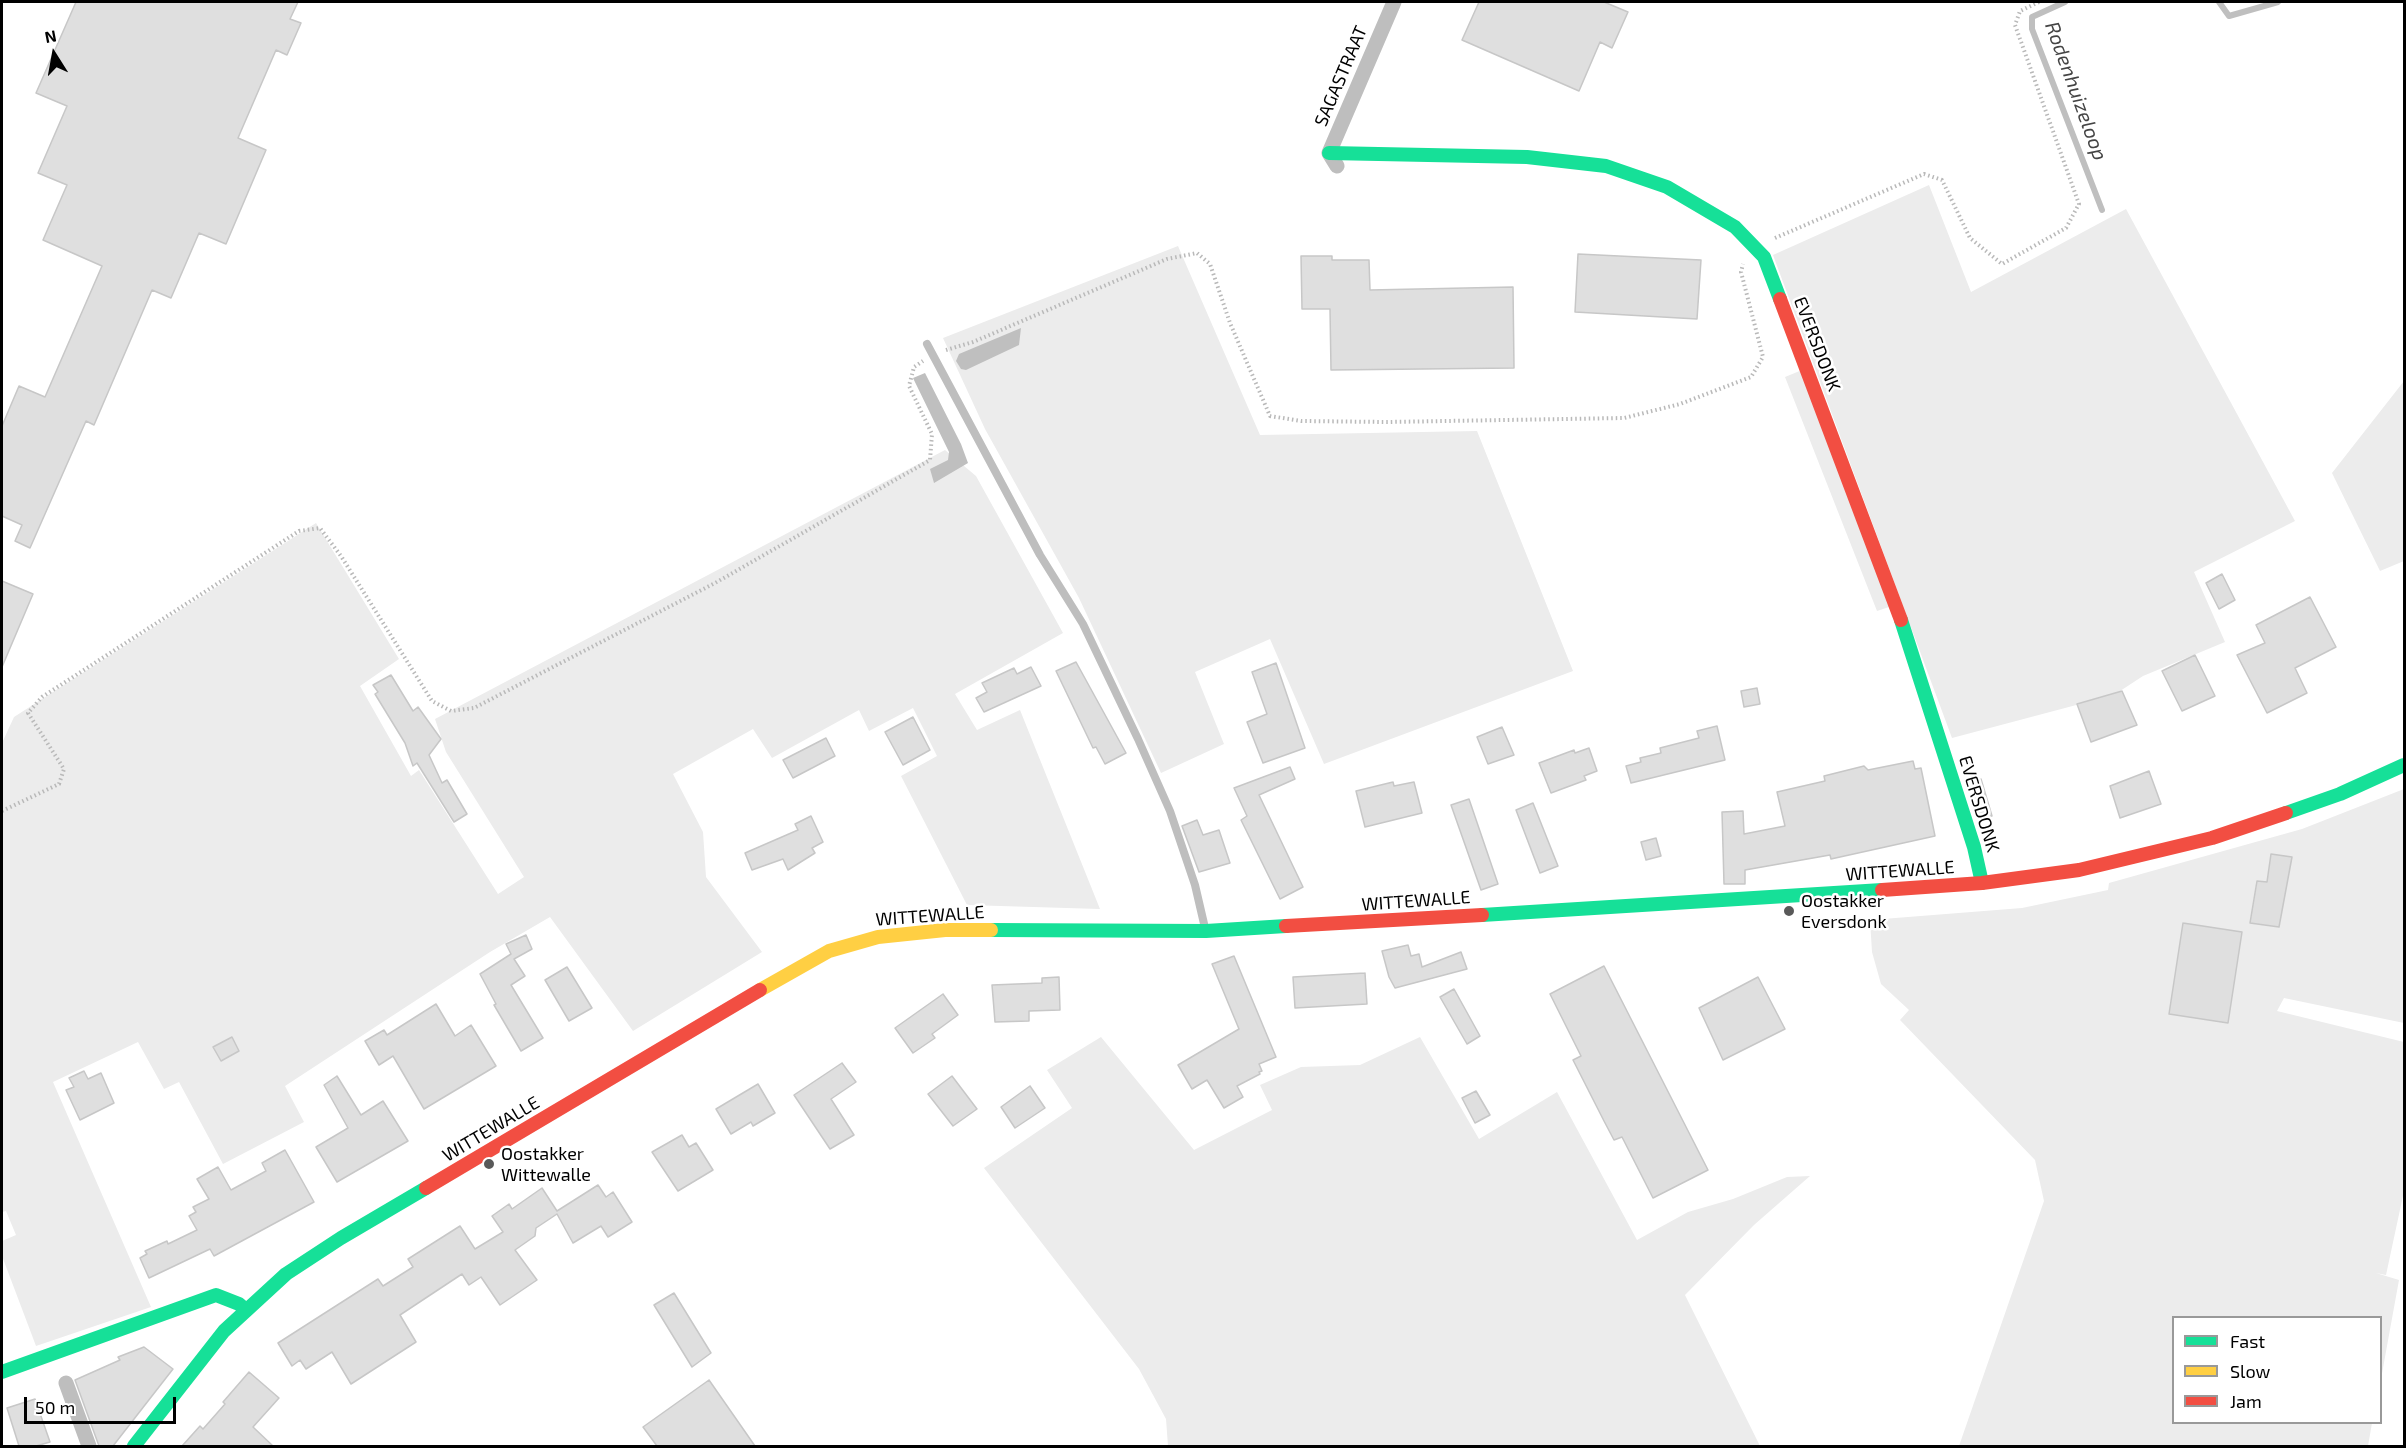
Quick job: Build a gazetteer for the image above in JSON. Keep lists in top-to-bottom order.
{
  "streets": {
    "street": ["SAGASTRAAT", "EVERSDONK", "WITTEWALLE"]
  },
  "crossings": [
    ["SAGASTRAAT", "EVERSDONK"],
    ["EVERSDONK", "WITTEWALLE"]
  ],
  "water": ["Rodenhuizeloop"],
  "places": ["Oostakker Eversdonk", "Oostakker Wittewalle"],
  "legend": ["Fast", "Slow", "Jam"],
  "scale_bar": "50 m",
  "north": "top"
}
